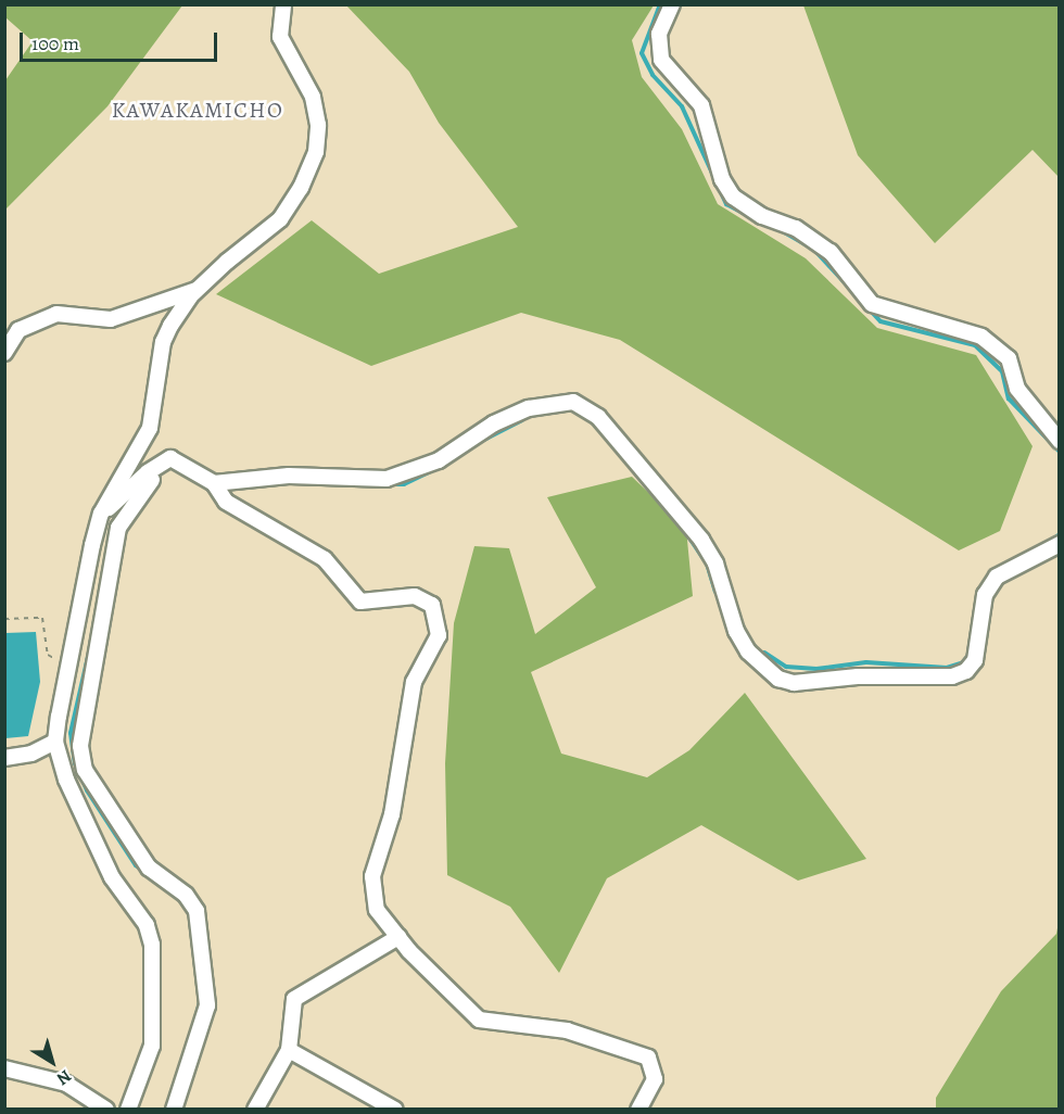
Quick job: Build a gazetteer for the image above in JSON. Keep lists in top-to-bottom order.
{
  "districts": ["KAWAKAMICHO"],
  "scale_bar": "100 m",
  "north": "bottom right"
}
